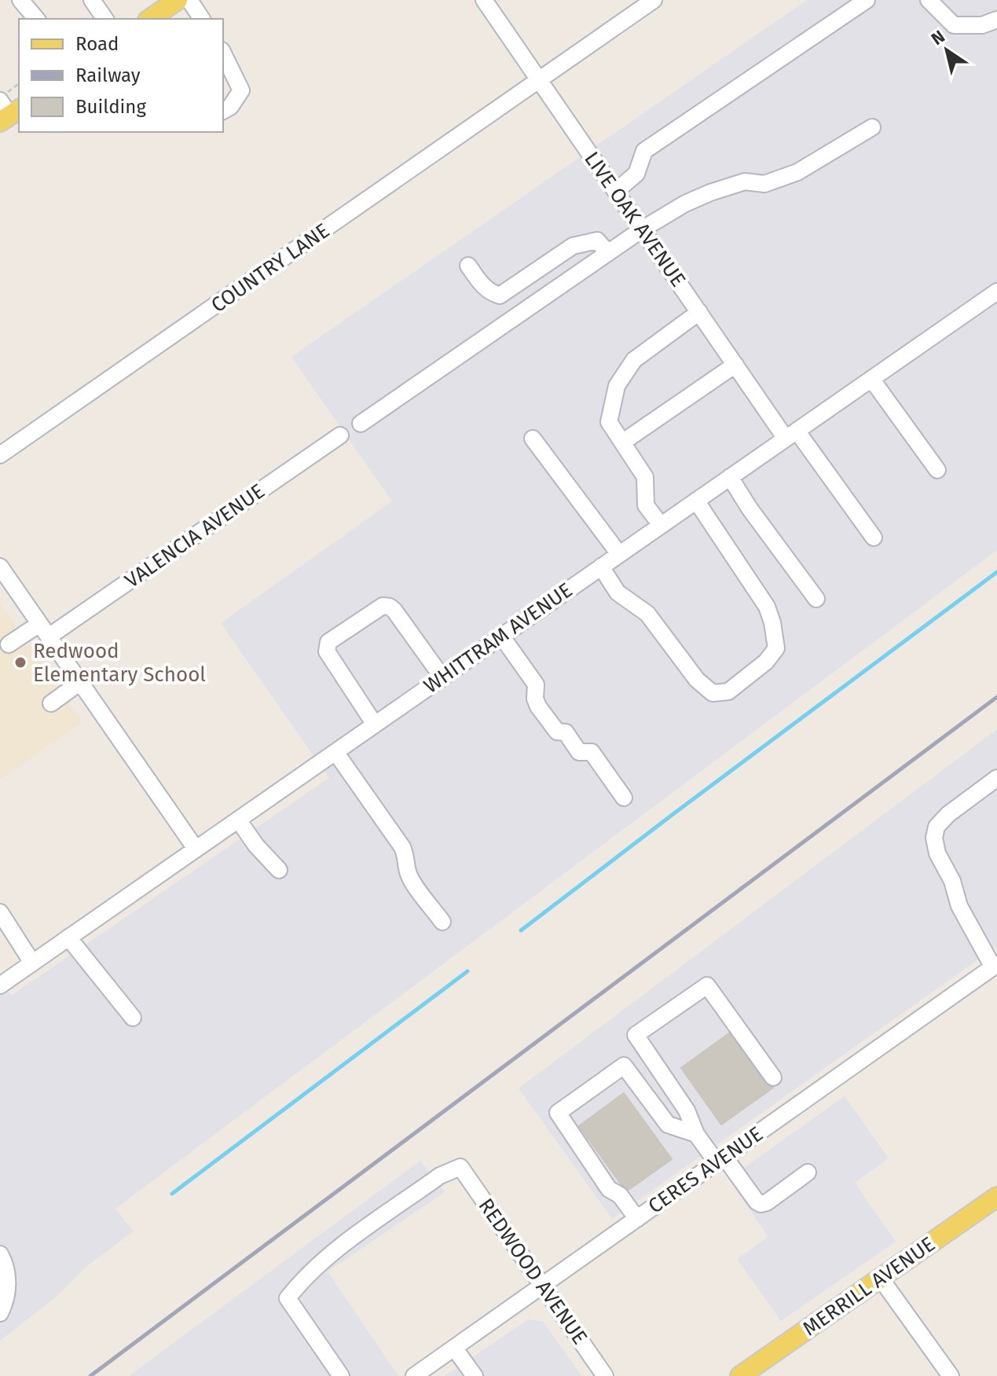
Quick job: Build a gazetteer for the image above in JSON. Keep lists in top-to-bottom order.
{
  "streets": {
    "main road": ["MERRILL AVENUE"],
    "street": [
      "LIVE OAK AVENUE",
      "COUNTRY LANE",
      "VALENCIA AVENUE",
      "WHITTRAM AVENUE",
      "CERES AVENUE",
      "REDWOOD AVENUE"
    ]
  },
  "crossings": [
    ["LIVE OAK AVENUE", "COUNTRY LANE"],
    ["LIVE OAK AVENUE", "WHITTRAM AVENUE"],
    ["CERES AVENUE", "REDWOOD AVENUE"]
  ],
  "places": ["Redwood Elementary School"],
  "legend": ["Road", "Railway", "Building"],
  "north": "top left"
}
